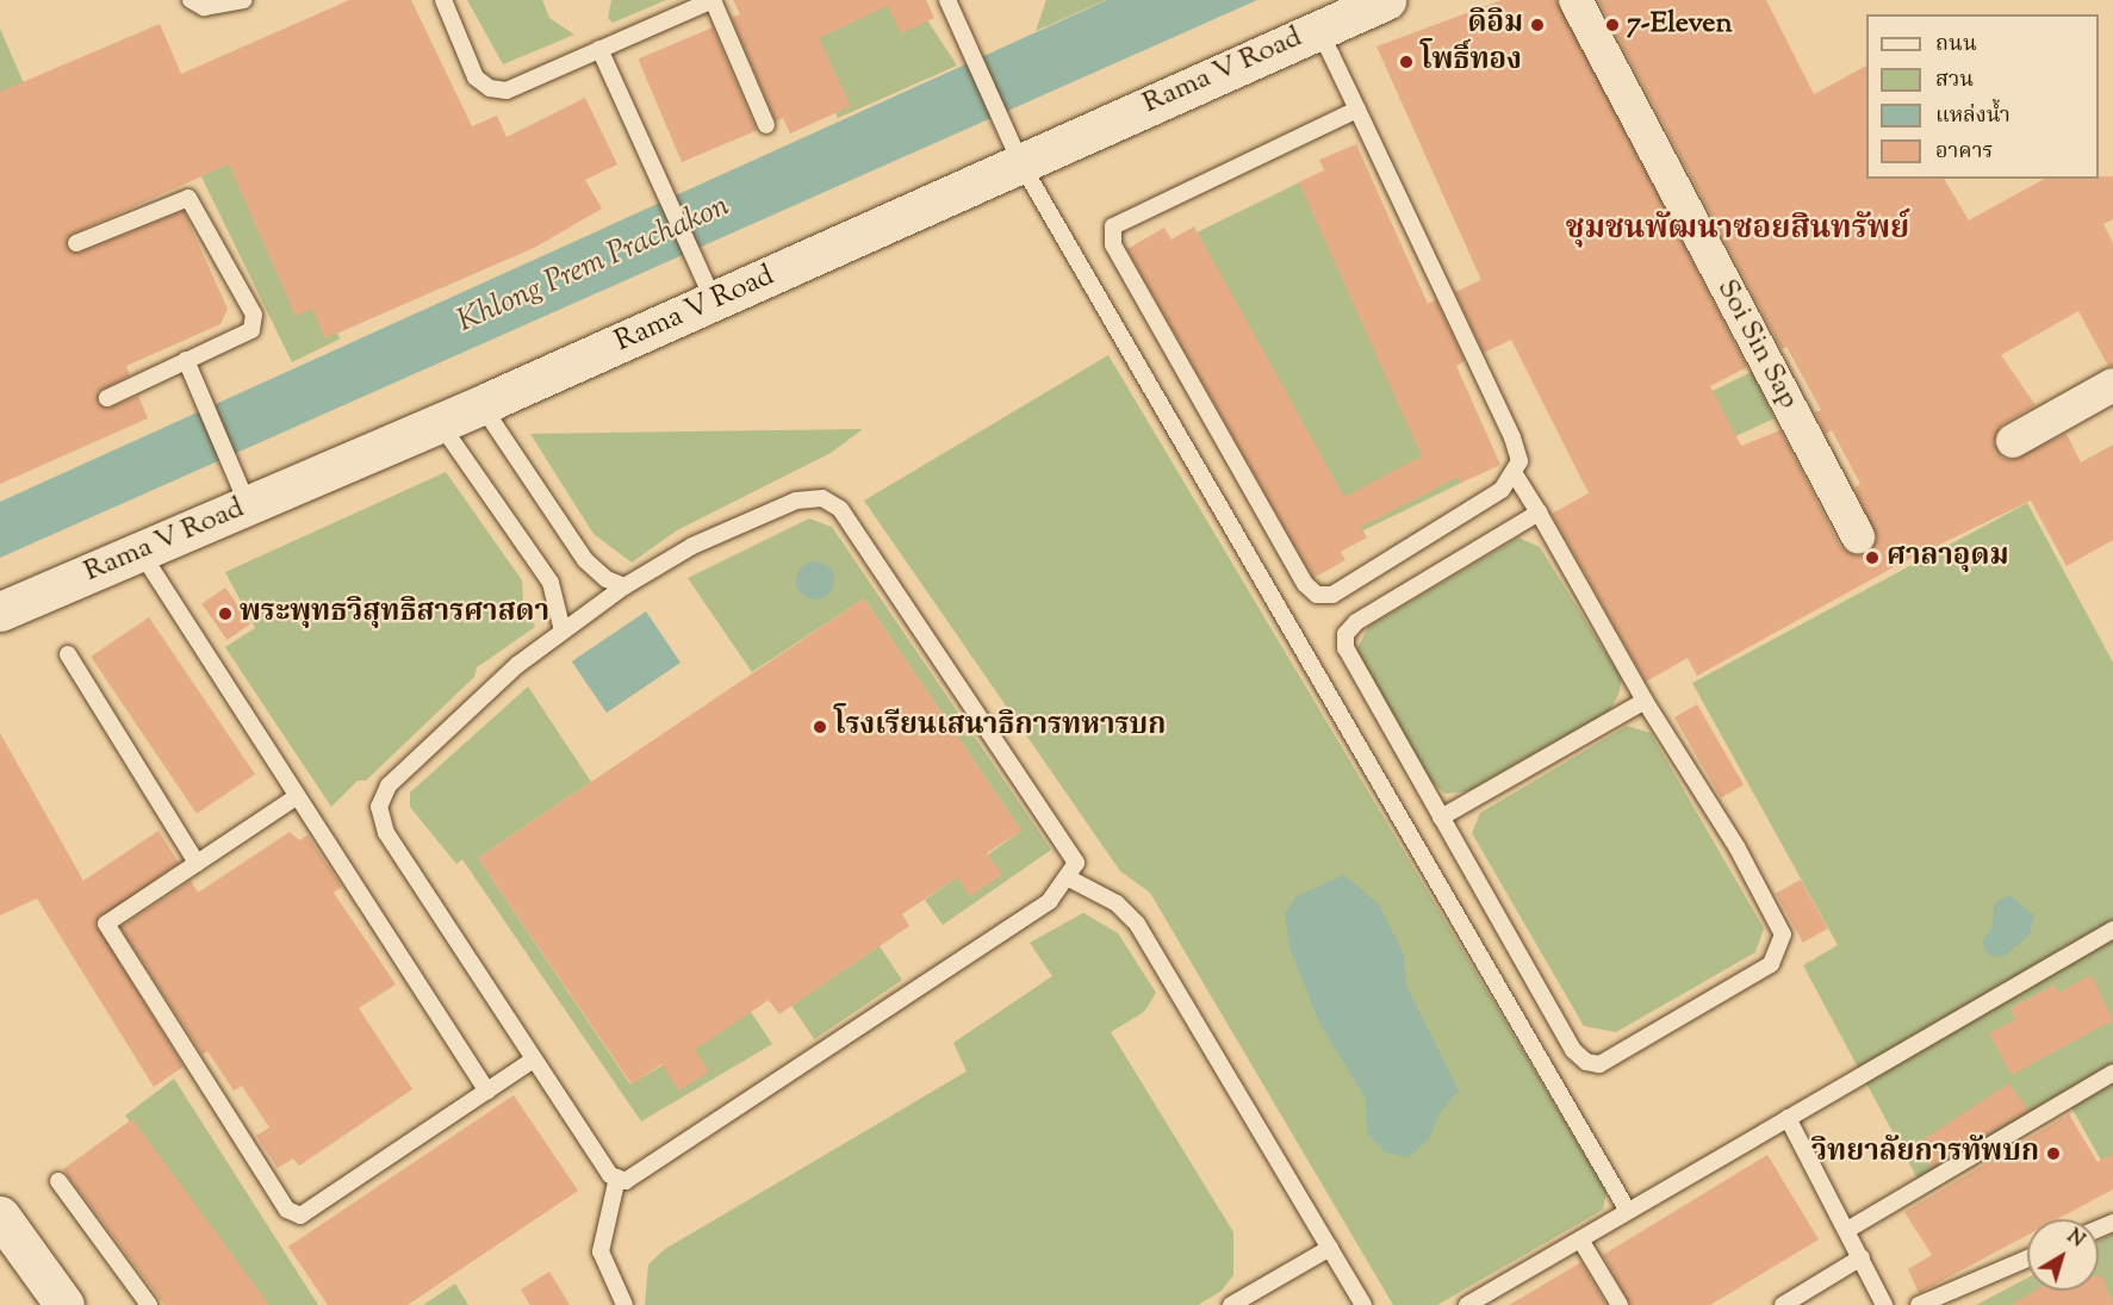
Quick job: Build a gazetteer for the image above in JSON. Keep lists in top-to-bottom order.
{
  "streets": {
    "main road": ["Rama V Road"],
    "street": ["Soi Sin Sap"]
  },
  "districts": ["ชุมชนพัฒนาซอยสินทรัพย์"],
  "water": ["Khlong Prem Prachakon"],
  "places": [
    "ดิอิม",
    "7-Eleven",
    "โพธิ์ทอง",
    "ศาลาอุดม",
    "พระพุทธวิสุทธิสารศาสดา",
    "โรงเรียนเสนาธิการทหารบก",
    "วิทยาลัยการทัพบก"
  ],
  "legend": [
    "ถนน",
    "สวน",
    "แหล่งน้ำ",
    "อาคาร"
  ],
  "north": "top right"
}
